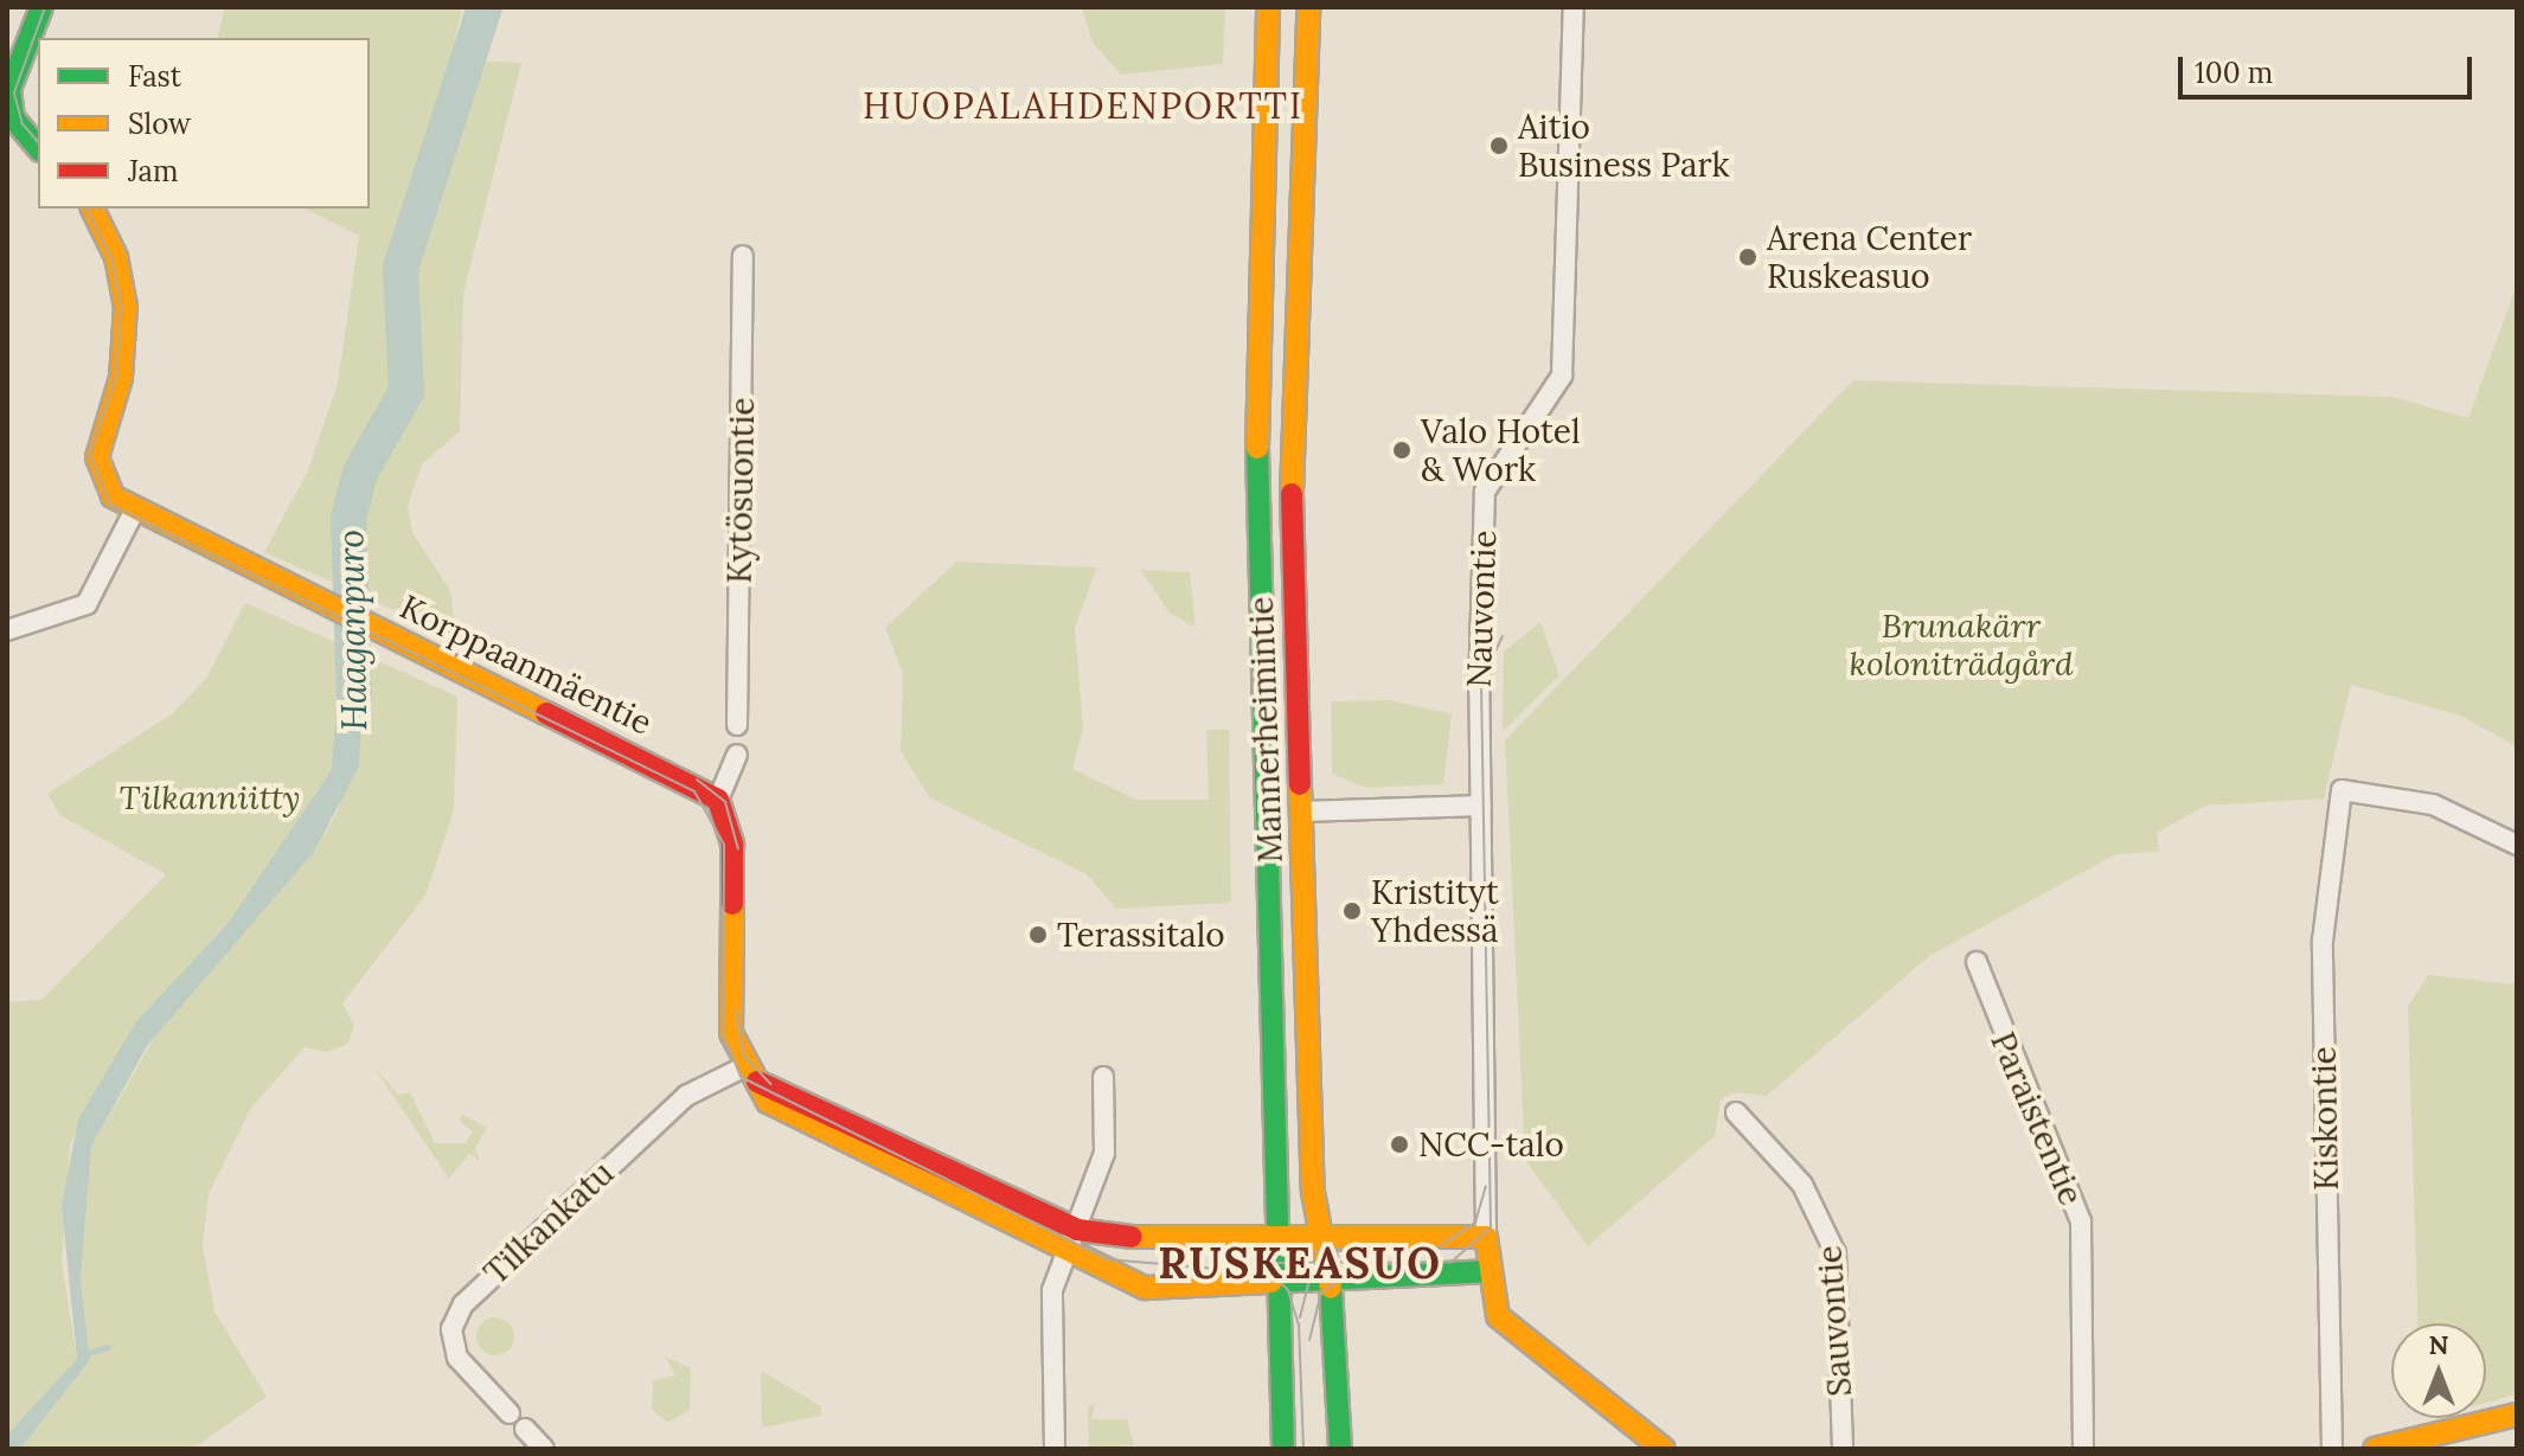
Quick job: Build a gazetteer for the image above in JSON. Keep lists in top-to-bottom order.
{
  "streets": {
    "street": [
      "Kytösuontie",
      "Nauvontie",
      "Korppaanmäentie",
      "Mannerheimintie",
      "Paraistentie",
      "Kiskontie",
      "Tilkankatu",
      "Sauvontie"
    ]
  },
  "districts": ["HUOPALAHDENPORTTI", "RUSKEASUO"],
  "water": ["Haaganpuro"],
  "parks": ["Brunakärr koloniträdgård", "Tilkanniitty"],
  "places": [
    "Aitio Business Park",
    "Arena Center Ruskeasuo",
    "Valo Hotel & Work",
    "Kristityt Yhdessä",
    "Terassitalo",
    "NCC-talo"
  ],
  "legend": ["Fast", "Slow", "Jam"],
  "scale_bar": "100 m",
  "north": "top"
}
